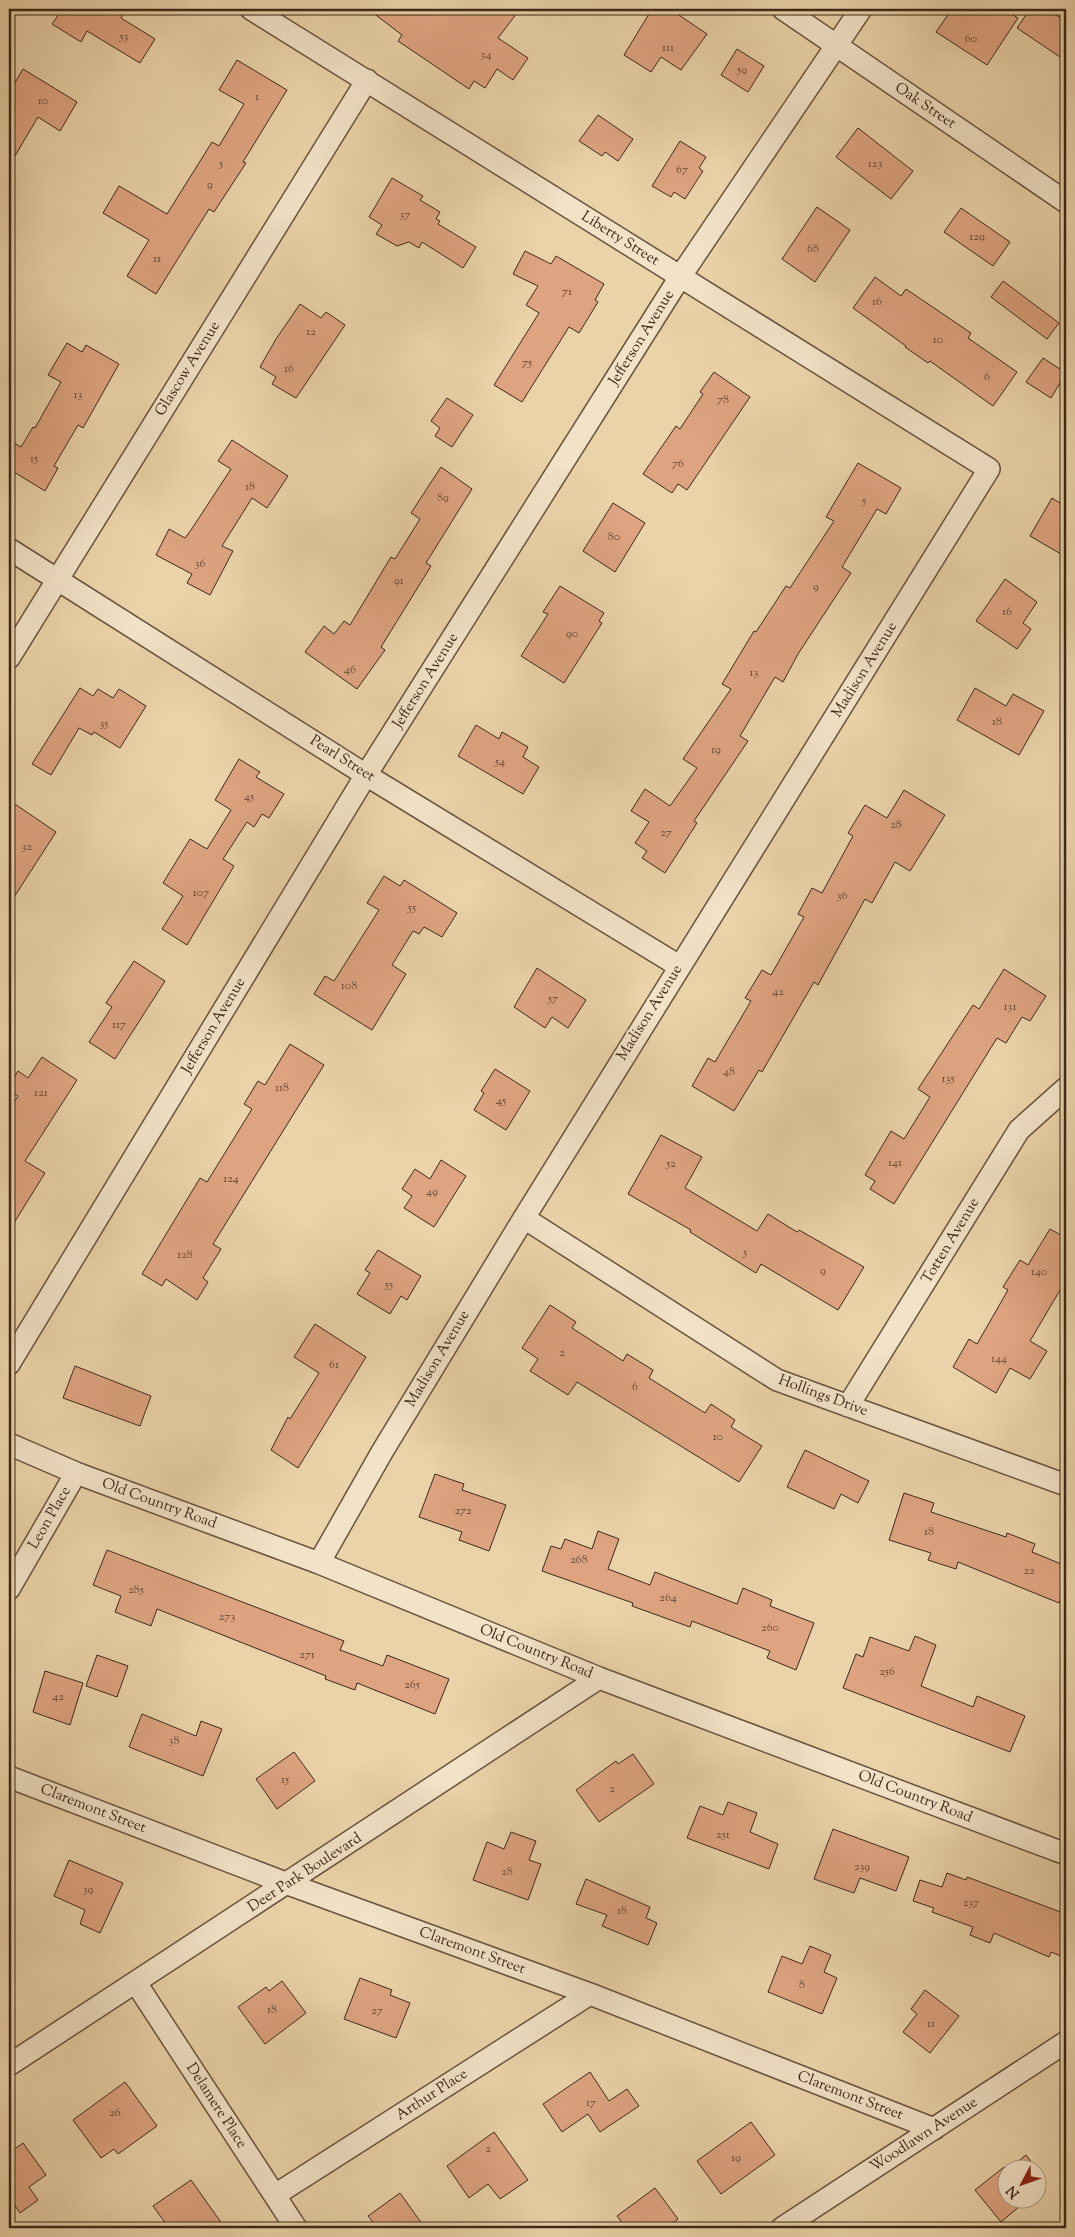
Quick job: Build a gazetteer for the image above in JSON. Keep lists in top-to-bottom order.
{
  "streets": {
    "street": [
      "Oak Street",
      "Liberty Street",
      "Jefferson Avenue",
      "Glascow Avenue",
      "Madison Avenue",
      "Pearl Street",
      "Totten Avenue",
      "Hollings Drive",
      "Old Country Road",
      "Leon Place",
      "Claremont Street",
      "Deer Park Boulevard",
      "Arthur Place",
      "Delamere Place",
      "Woodlawn Avenue"
    ]
  },
  "crossings": [
    ["Oak Street", "Jefferson Avenue"],
    ["Liberty Street", "Jefferson Avenue"],
    ["Liberty Street", "Glascow Avenue"],
    ["Liberty Street", "Madison Avenue"],
    ["Jefferson Avenue", "Pearl Street"],
    ["Glascow Avenue", "Pearl Street"],
    ["Madison Avenue", "Pearl Street"],
    ["Madison Avenue", "Hollings Drive"],
    ["Madison Avenue", "Old Country Road"],
    ["Totten Avenue", "Hollings Drive"],
    ["Old Country Road", "Leon Place"],
    ["Old Country Road", "Deer Park Boulevard"],
    ["Claremont Street", "Deer Park Boulevard"],
    ["Claremont Street", "Arthur Place"],
    ["Claremont Street", "Woodlawn Avenue"],
    ["Deer Park Boulevard", "Delamere Place"],
    ["Arthur Place", "Delamere Place"]
  ],
  "house_numbers": [
    "53",
    "60",
    "111",
    "34",
    "59",
    "1",
    "10",
    "5",
    "123",
    "67",
    "9",
    "37",
    "129",
    "68",
    "11",
    "71",
    "16",
    "12",
    "10",
    "75",
    "16",
    "6",
    "13",
    "78",
    "15",
    "76",
    "18",
    "89",
    "5",
    "80",
    "36",
    "91",
    "9",
    "16",
    "90",
    "46",
    "13",
    "18",
    "35",
    "19",
    "54",
    "45",
    "28",
    "27",
    "32",
    "107",
    "36",
    "55",
    "108",
    "42",
    "57",
    "131",
    "117",
    "48",
    "135",
    "118",
    "121",
    "45",
    "141",
    "52",
    "124",
    "49",
    "5",
    "128",
    "9",
    "140",
    "55",
    "2",
    "144",
    "61",
    "6",
    "10",
    "272",
    "18",
    "268",
    "22",
    "285",
    "264",
    "273",
    "260",
    "271",
    "256",
    "265",
    "42",
    "38",
    "15",
    "2",
    "251",
    "239",
    "28",
    "39",
    "237",
    "18",
    "8",
    "18",
    "27",
    "11",
    "17",
    "26",
    "2",
    "19"
  ],
  "north": "bottom left"
}
